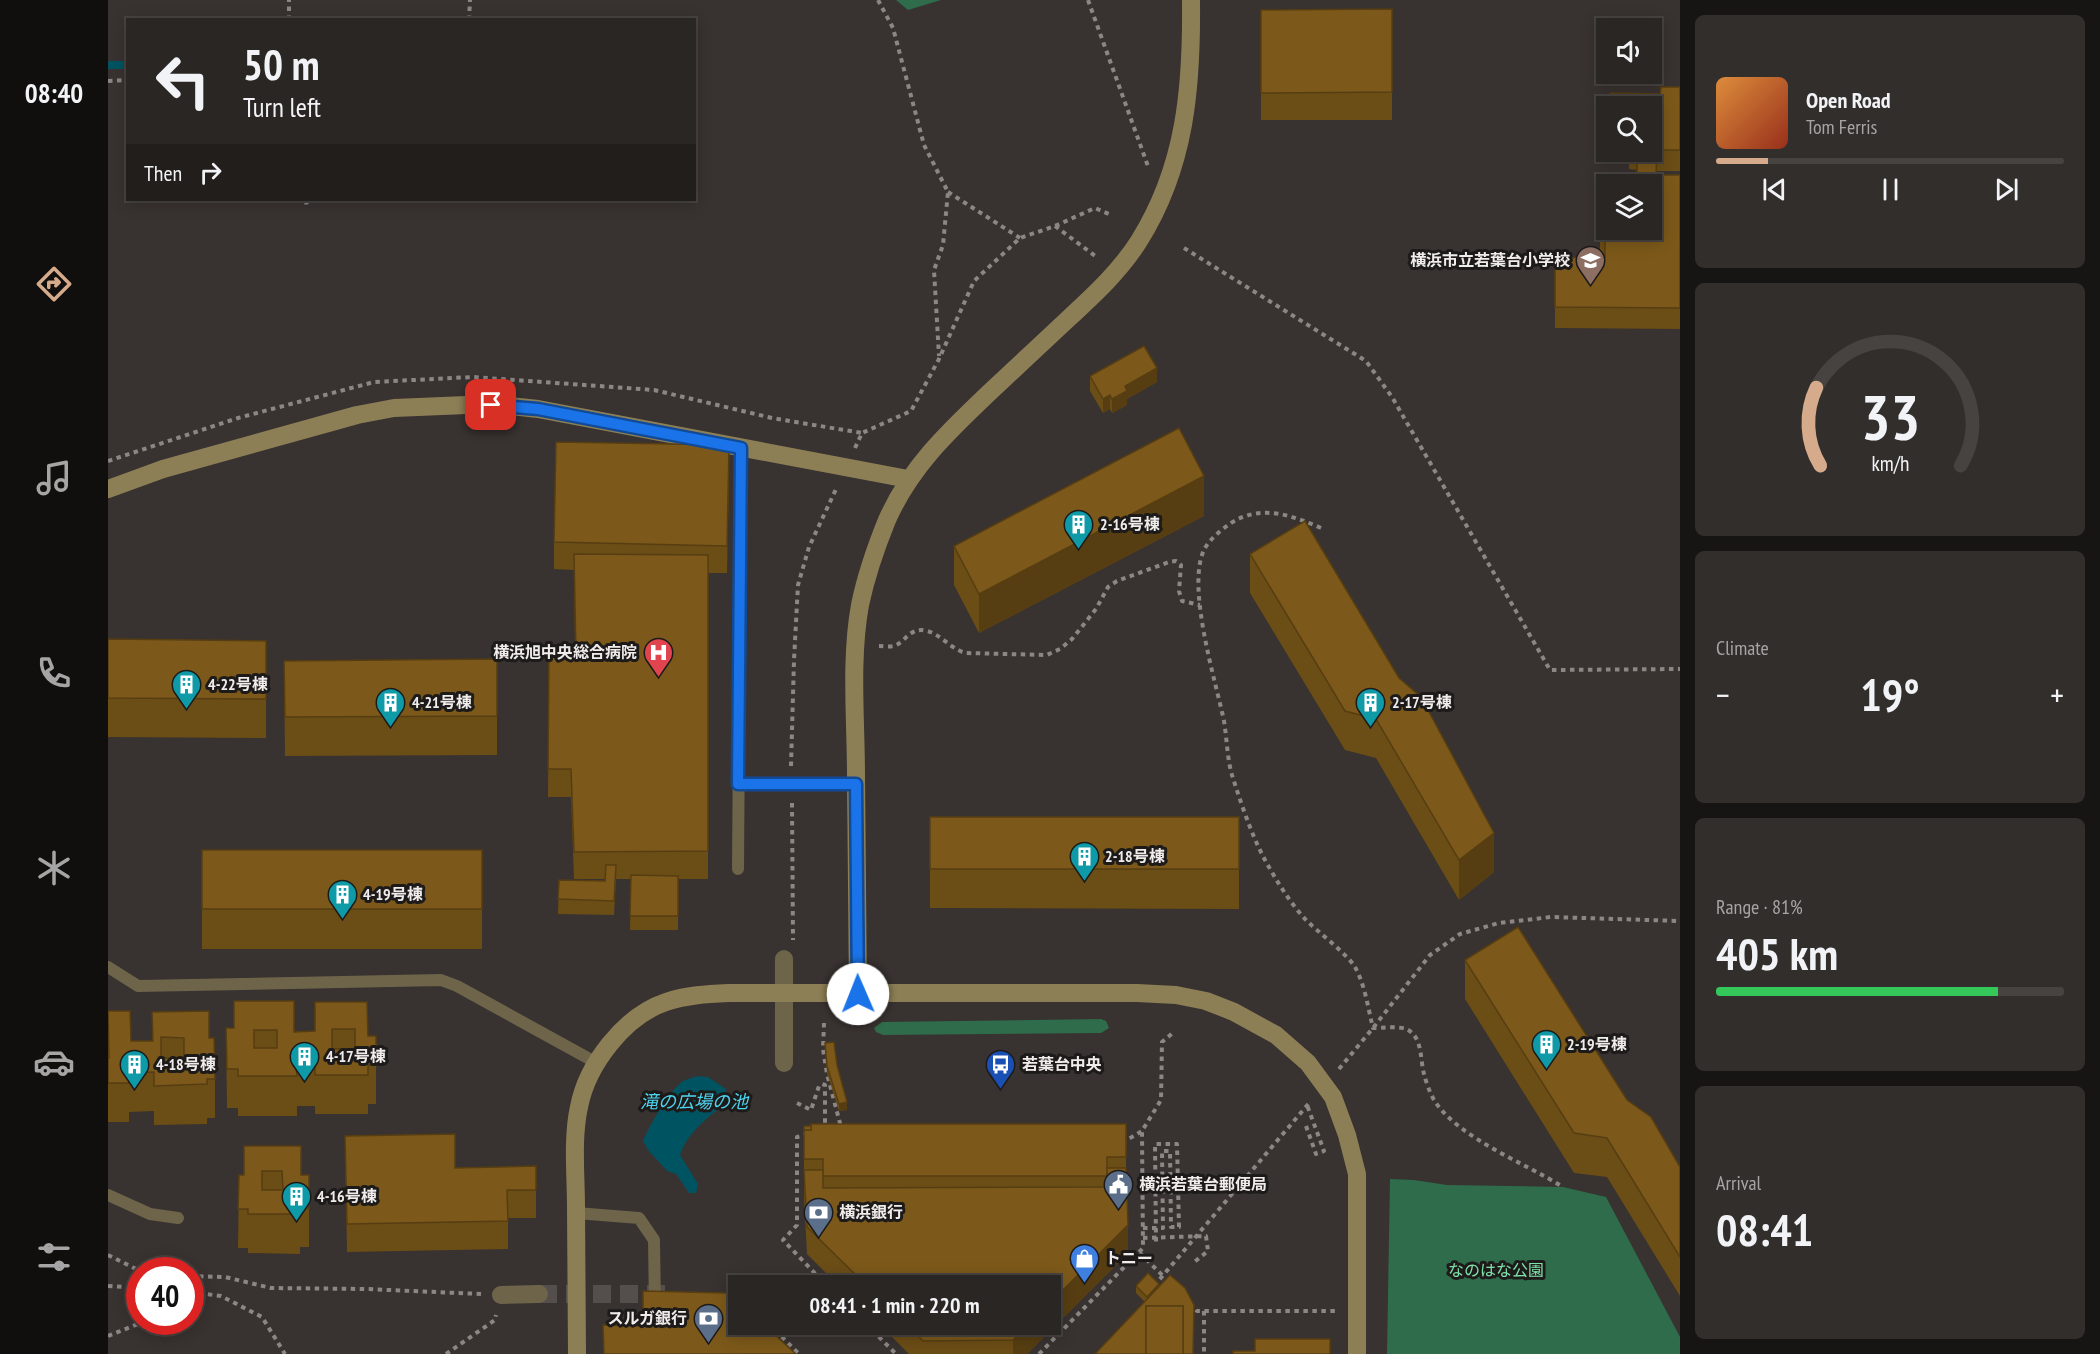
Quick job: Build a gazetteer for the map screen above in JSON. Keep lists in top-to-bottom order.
{
  "water": ["滝の広場の池"],
  "parks": ["なのはな公園"],
  "places": {
    "school or university": ["横浜市立若葉台小学校"],
    "building": [
      "2-16号棟",
      "4-22号棟",
      "4-21号棟",
      "2-17号棟",
      "2-18号棟",
      "4-19号棟",
      "2-19号棟",
      "4-17号棟",
      "4-18号棟",
      "4-16号棟"
    ],
    "hospital": ["横浜旭中央総合病院"],
    "bus stop": ["若葉台中央"],
    "public building": ["横浜若葉台郵便局"],
    "bank": ["横浜銀行", "スルガ銀行"],
    "shop": ["トニー"]
  },
  "page": {
    "tabs": "08:40",
    "turn": ["50 m", "Turn left"],
    "song": ["Open Road", "Tom Ferris"],
    "then": "Then",
    "tile": [
      "Climate",
      ["Range · 81%", "405 km"],
      ["Arrival", "08:41"]
    ],
    "heat": ["−", "19°", "+"],
    "limit": "40",
    "trip": "08:41 · 1 min · 220 m",
    "gauge": ["33", "km/h"]
  }
}
